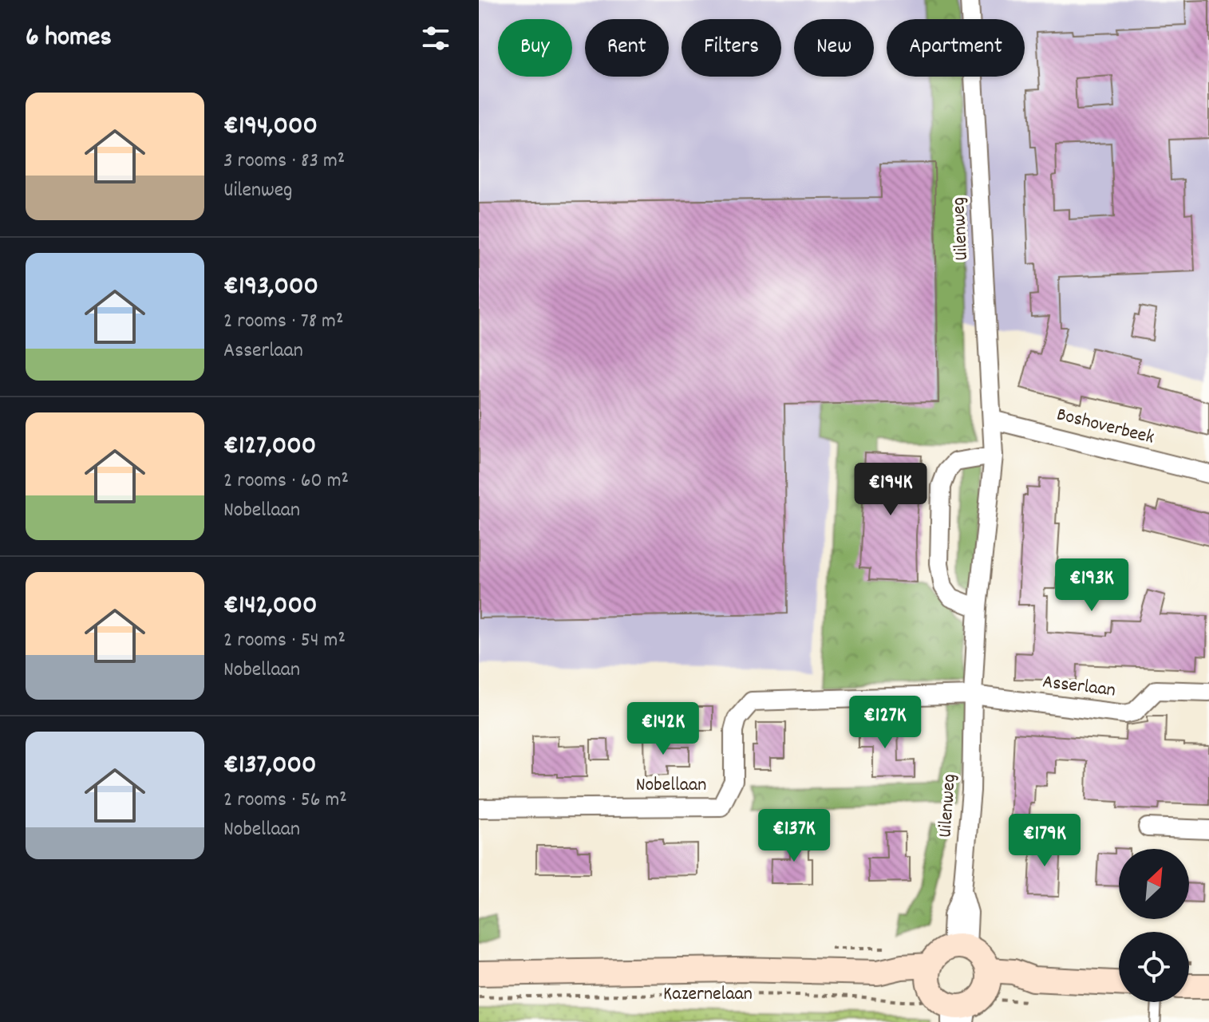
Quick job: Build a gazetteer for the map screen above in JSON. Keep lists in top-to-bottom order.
{
  "streets": {
    "street": [
      "Uilenweg",
      "Boshoverbeek",
      "Asserlaan",
      "Nobellaan",
      "Kazernelaan"
    ]
  },
  "crossings": [
    ["Uilenweg", "Boshoverbeek"],
    ["Uilenweg", "Asserlaan"],
    ["Uilenweg", "Nobellaan"],
    ["Asserlaan", "Nobellaan"]
  ],
  "north": "top right",
  "page": {
    "heading": "6 homes",
    "chip": [
      "Buy",
      "Rent",
      "Filters",
      "New",
      "Apartment"
    ],
    "list": [
      {
        "name": "€194,000",
        "note": "3 rooms · 83 m² · Uilenweg"
      },
      {
        "name": "€193,000",
        "note": "2 rooms · 78 m² · Asserlaan"
      },
      {
        "name": "€127,000",
        "note": "2 rooms · 60 m² · Nobellaan"
      },
      {
        "name": "€142,000",
        "note": "2 rooms · 54 m² · Nobellaan"
      },
      {
        "name": "€137,000",
        "note": "2 rooms · 56 m² · Nobellaan"
      }
    ],
    "price": [
      "€194K",
      "€193K",
      "€127K",
      "€142K",
      "€137K",
      "€179K"
    ]
  }
}
